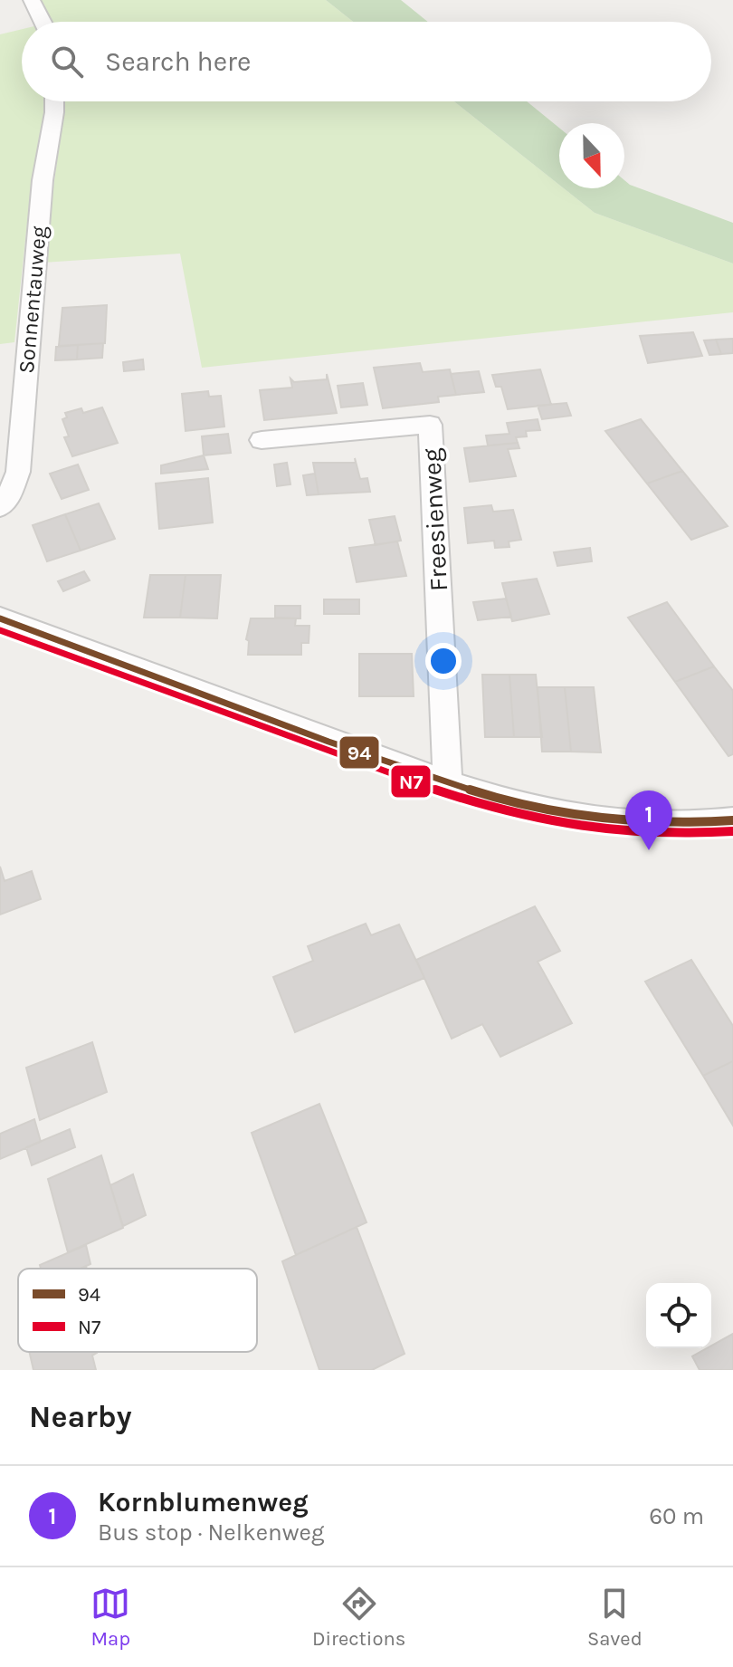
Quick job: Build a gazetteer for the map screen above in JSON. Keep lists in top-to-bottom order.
{
  "streets": {
    "street": ["Sonnentauweg", "Freesienweg"]
  },
  "lines": ["transit line 94", "transit line N7"],
  "legend": ["94", "N7"],
  "north": "bottom",
  "page": {
    "search": "Search here",
    "pins": "1",
    "heading": "Nearby",
    "list": [
      {
        "mark": "1",
        "name": "Kornblumenweg",
        "note": "Bus stop · Nelkenweg",
        "value": "60 m"
      }
    ],
    "nav": ["Map", "Directions", "Saved"]
  }
}
